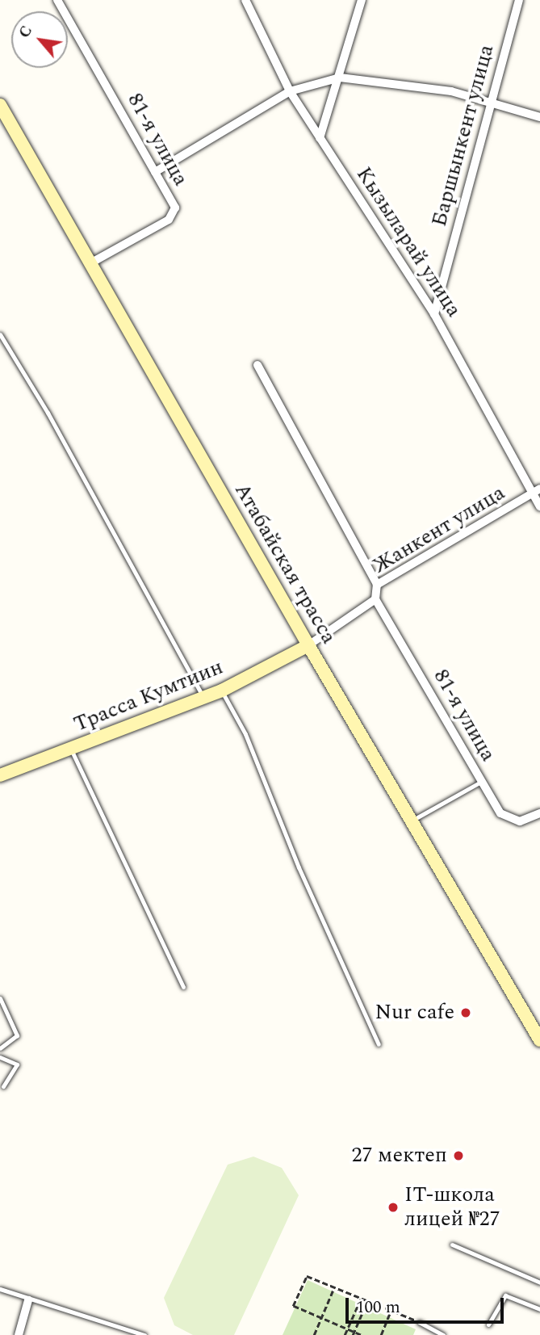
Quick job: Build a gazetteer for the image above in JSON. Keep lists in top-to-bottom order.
{
  "streets": {
    "main road": ["Атабайская трасса", "Трасса Кумтиин"],
    "street": [
      "Баршынкент улица",
      "81-я улица",
      "Кызыларай улица",
      "Жанкент улица"
    ]
  },
  "crossings": [
    ["Баршынкент улица", "Кызыларай улица"],
    ["81-я улица", "Жанкент улица"],
    ["81-я улица", "Атабайская трасса"],
    ["Кызыларай улица", "Жанкент улица"],
    ["Жанкент улица", "Атабайская трасса"],
    ["Жанкент улица", "Трасса Кумтиин"],
    ["Атабайская трасса", "Трасса Кумтиин"]
  ],
  "places": ["Nur cafe", "27 мектеп", "IT-школа лицей №27"],
  "scale_bar": "100 m",
  "north": "top left"
}
